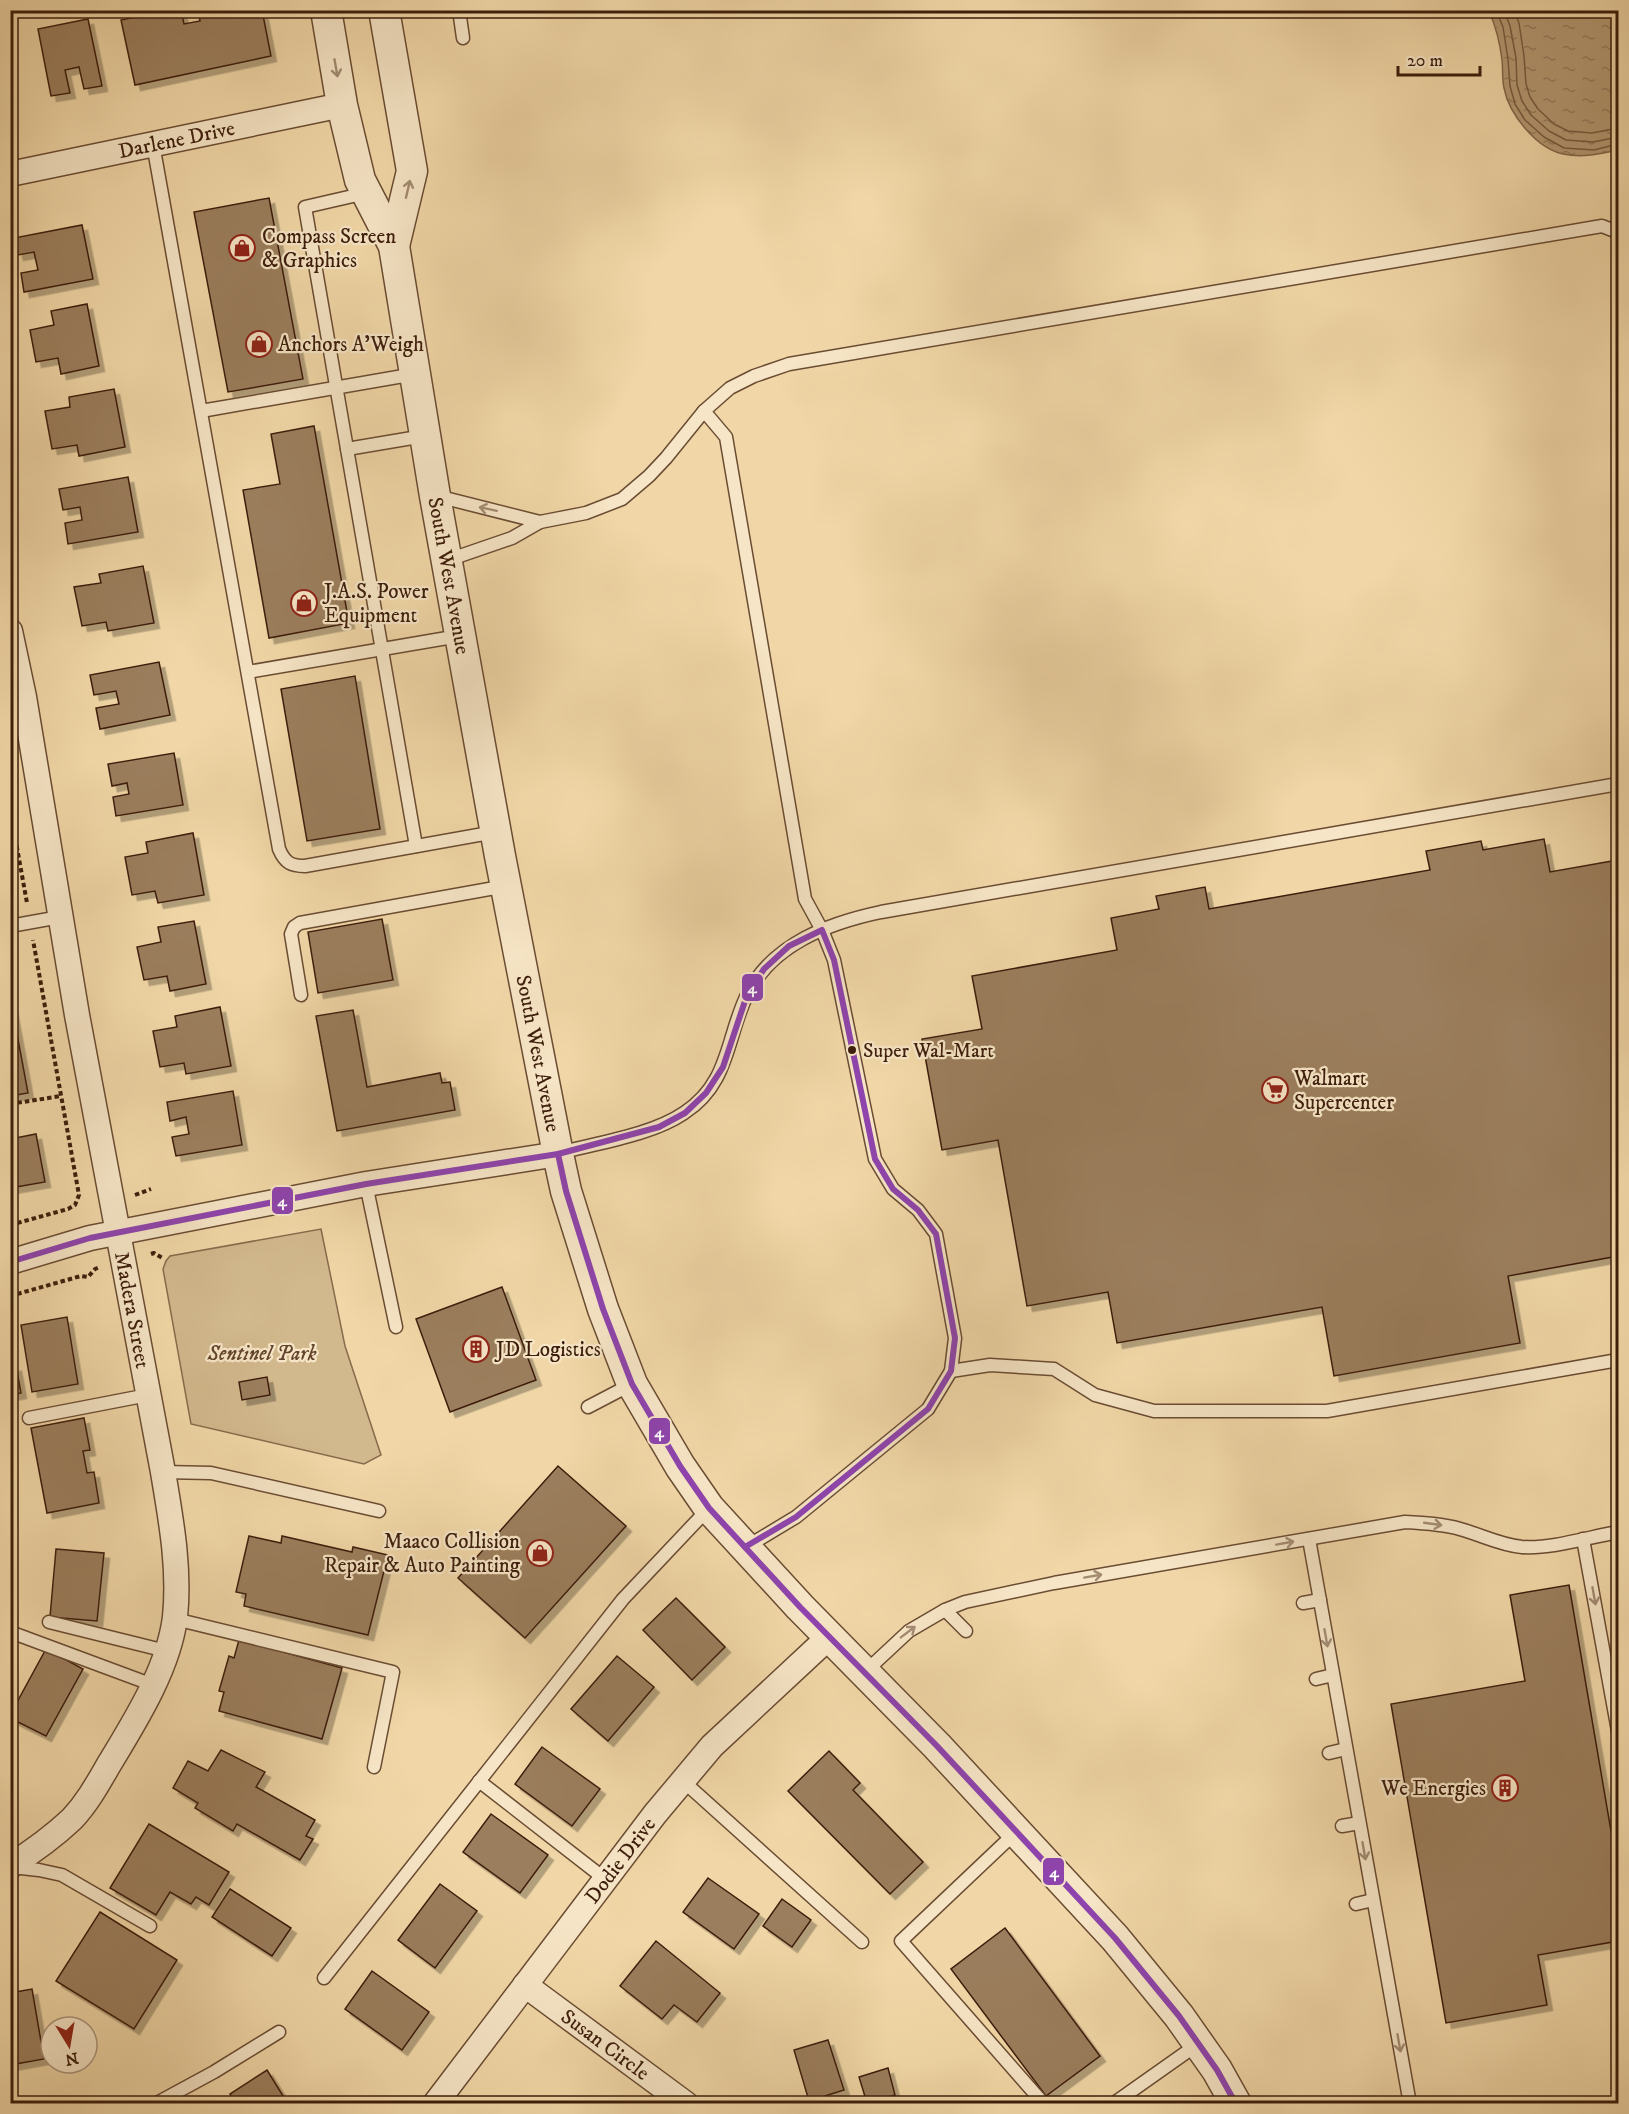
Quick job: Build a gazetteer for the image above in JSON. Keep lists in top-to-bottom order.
{
  "streets": {
    "street": [
      "Darlene Drive",
      "South West Avenue",
      "Madera Street",
      "Dodie Drive",
      "Susan Circle"
    ]
  },
  "crossings": [
    ["Darlene Drive", "South West Avenue"],
    ["South West Avenue", "Dodie Drive"],
    ["Dodie Drive", "Susan Circle"]
  ],
  "parks": ["Sentinel Park"],
  "places": {
    "shop": [
      "Compass Screen & Graphics",
      "Anchors A'Weigh",
      "J.A.S. Power Equipment",
      "Maaco Collision Repair & Auto Painting"
    ],
    "other": ["Super Wal-Mart"],
    "supermarket": ["Walmart Supercenter"],
    "building": ["JD Logistics", "We Energies"]
  },
  "lines": ["transit line 4"],
  "scale_bar": "20 m",
  "north": "bottom"
}
